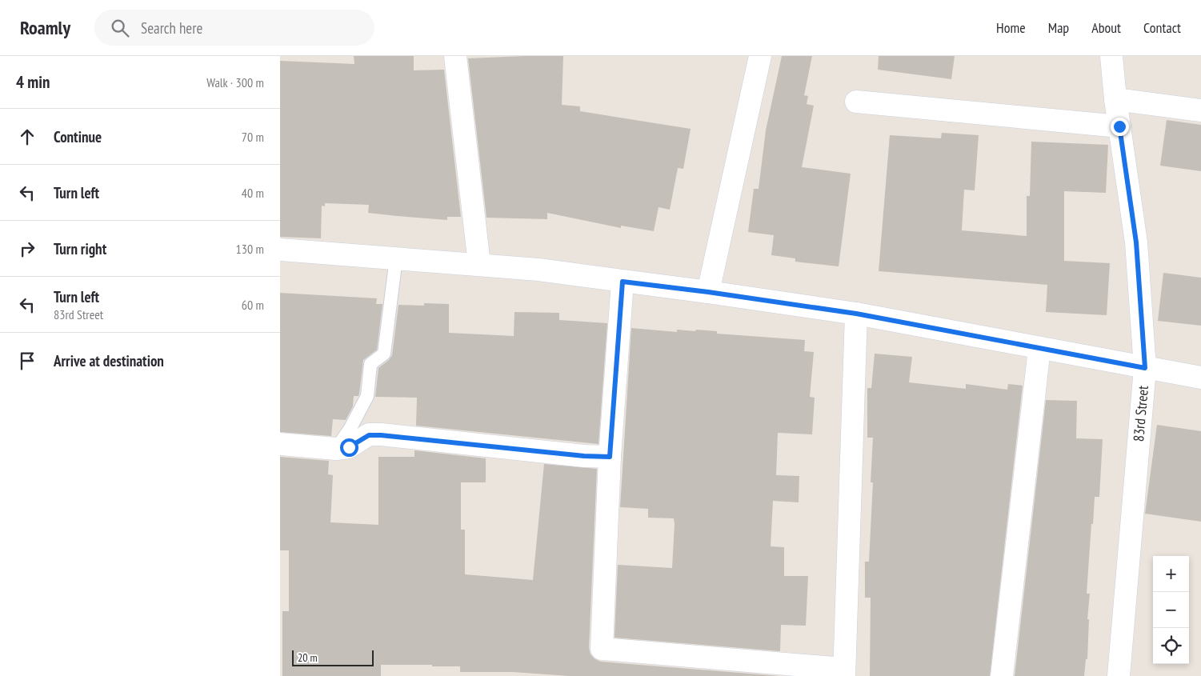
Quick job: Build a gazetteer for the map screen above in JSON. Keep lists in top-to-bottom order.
{
  "streets": {
    "street": ["83rd Street"]
  },
  "scale_bar": "20 m",
  "page": {
    "header": "Roamly",
    "search": "Search here",
    "nav": [
      "Home",
      "Map",
      "About",
      "Contact"
    ],
    "heading": ["4 min", "Walk · 300 m"],
    "list": [
      ["Continue", "70 m"],
      ["Turn left", "40 m"],
      ["Turn right", "130 m"],
      ["Turn left", "83rd Street", "60 m"],
      "Arrive at destination"
    ],
    "map_buttons": ["+", "−"],
    "scale": "20 m"
  }
}
